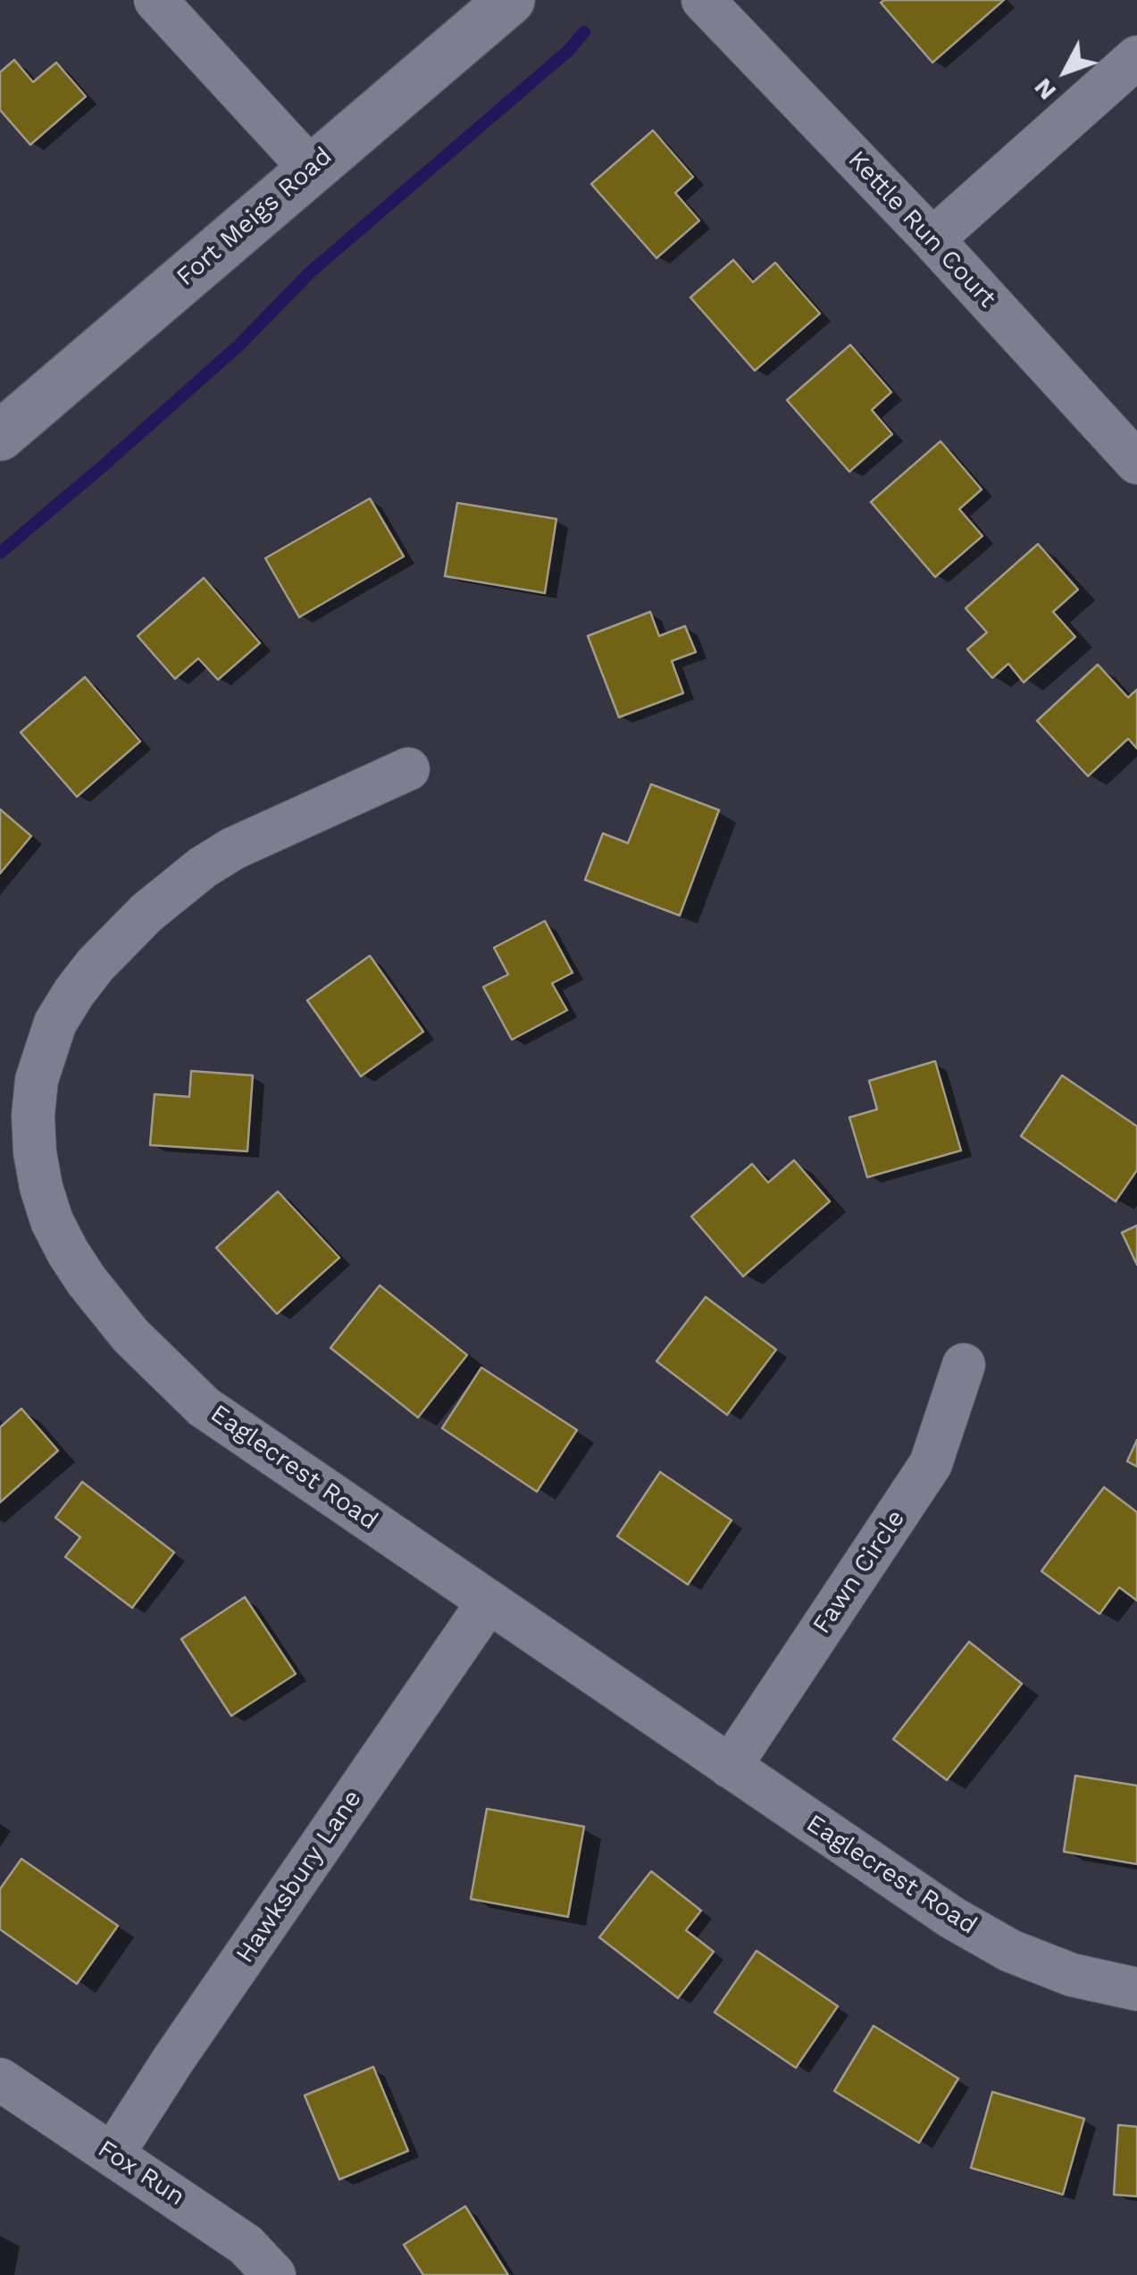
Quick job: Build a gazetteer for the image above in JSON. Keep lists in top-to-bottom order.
{
  "streets": {
    "street": [
      "Fort Meigs Road",
      "Kettle Run Court",
      "Eaglecrest Road",
      "Fawn Circle",
      "Hawksbury Lane",
      "Fox Run"
    ]
  },
  "crossings": [
    ["Eaglecrest Road", "Fawn Circle"],
    ["Eaglecrest Road", "Hawksbury Lane"],
    ["Hawksbury Lane", "Fox Run"]
  ],
  "north": "bottom left"
}
